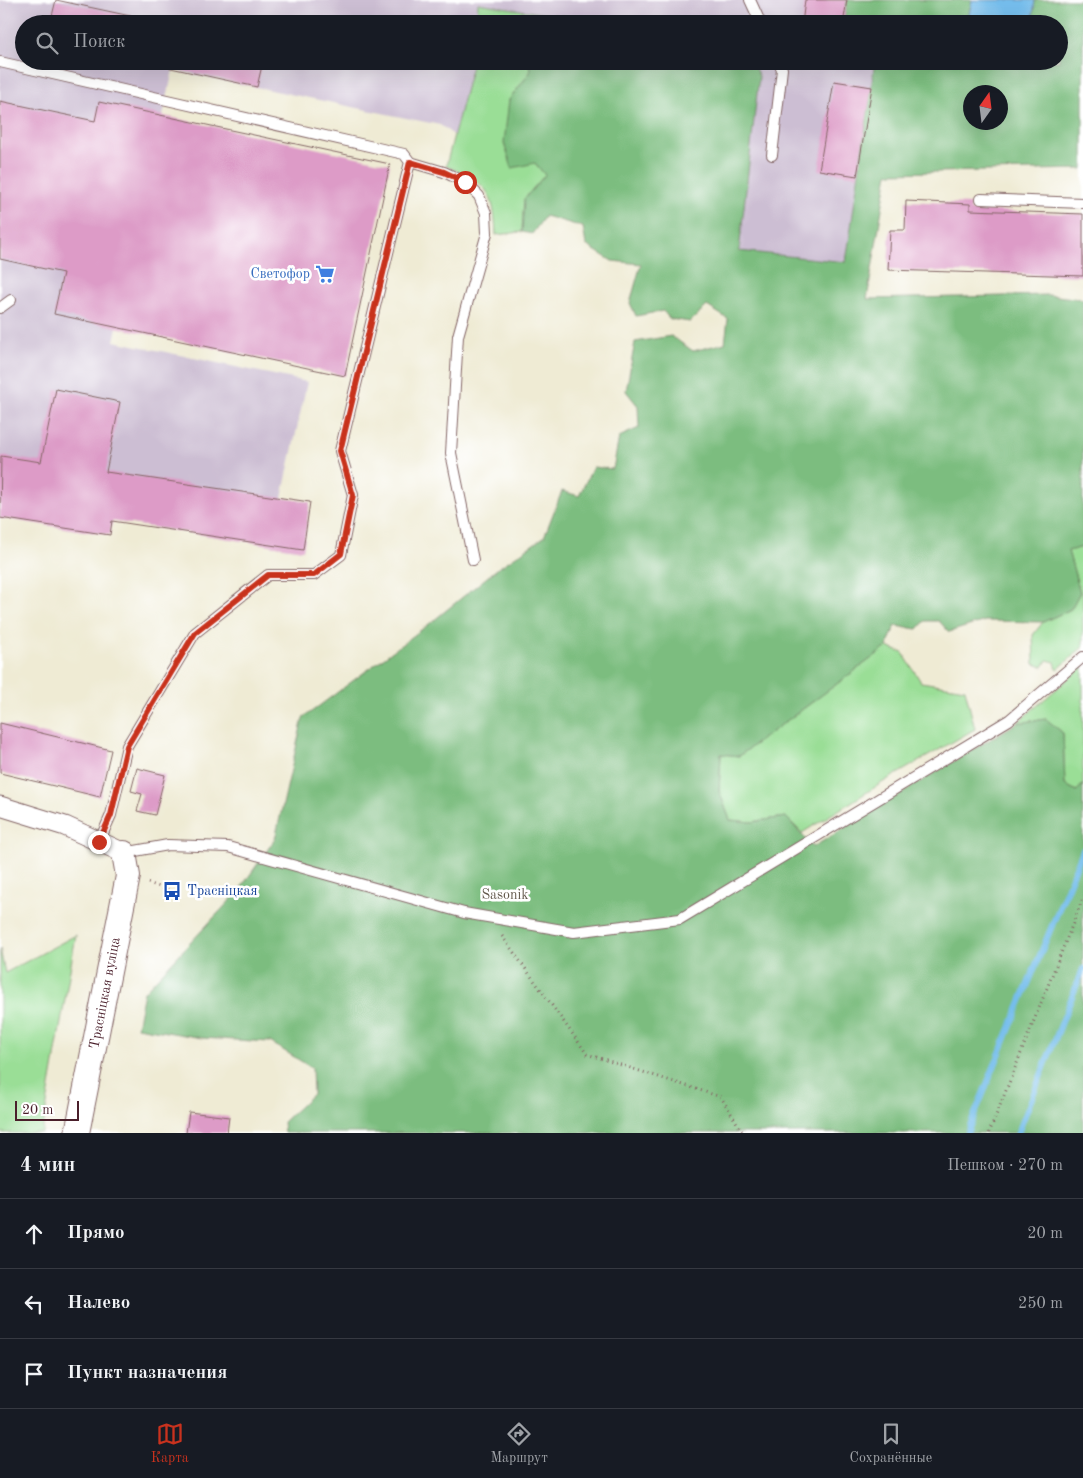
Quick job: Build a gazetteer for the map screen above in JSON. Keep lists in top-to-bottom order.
{
  "streets": {
    "street": ["Трасніцкая вуліца"]
  },
  "parks": ["Sasonik"],
  "places": {
    "supermarket": ["Светофор"],
    "bus stop": ["Трасніцкая"]
  },
  "scale_bar": "20 m",
  "north": "top",
  "page": {
    "search": "Поиск",
    "scale": "20 m",
    "heading": ["4 мин", "Пешком · 270 m"],
    "list": [
      ["Прямо", "20 m"],
      ["Налево", "250 m"],
      "Пункт назначения"
    ],
    "nav": ["Карта", "Маршрут", "Сохранённые"]
  }
}
